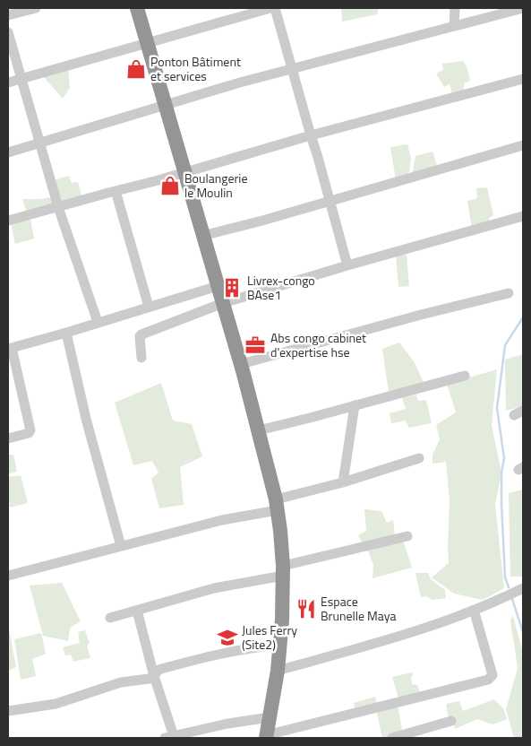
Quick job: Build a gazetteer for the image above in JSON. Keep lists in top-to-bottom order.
{
  "places": {
    "shop": ["Ponton Bâtiment et services", "Boulangerie le Moulin"],
    "building": ["Livrex-congo BAse1"],
    "office": ["Abs congo cabinet d'expertise hse"],
    "restaurant": ["Espace Brunelle Maya"],
    "school or university": ["Jules Ferry (Site2)"]
  }
}
